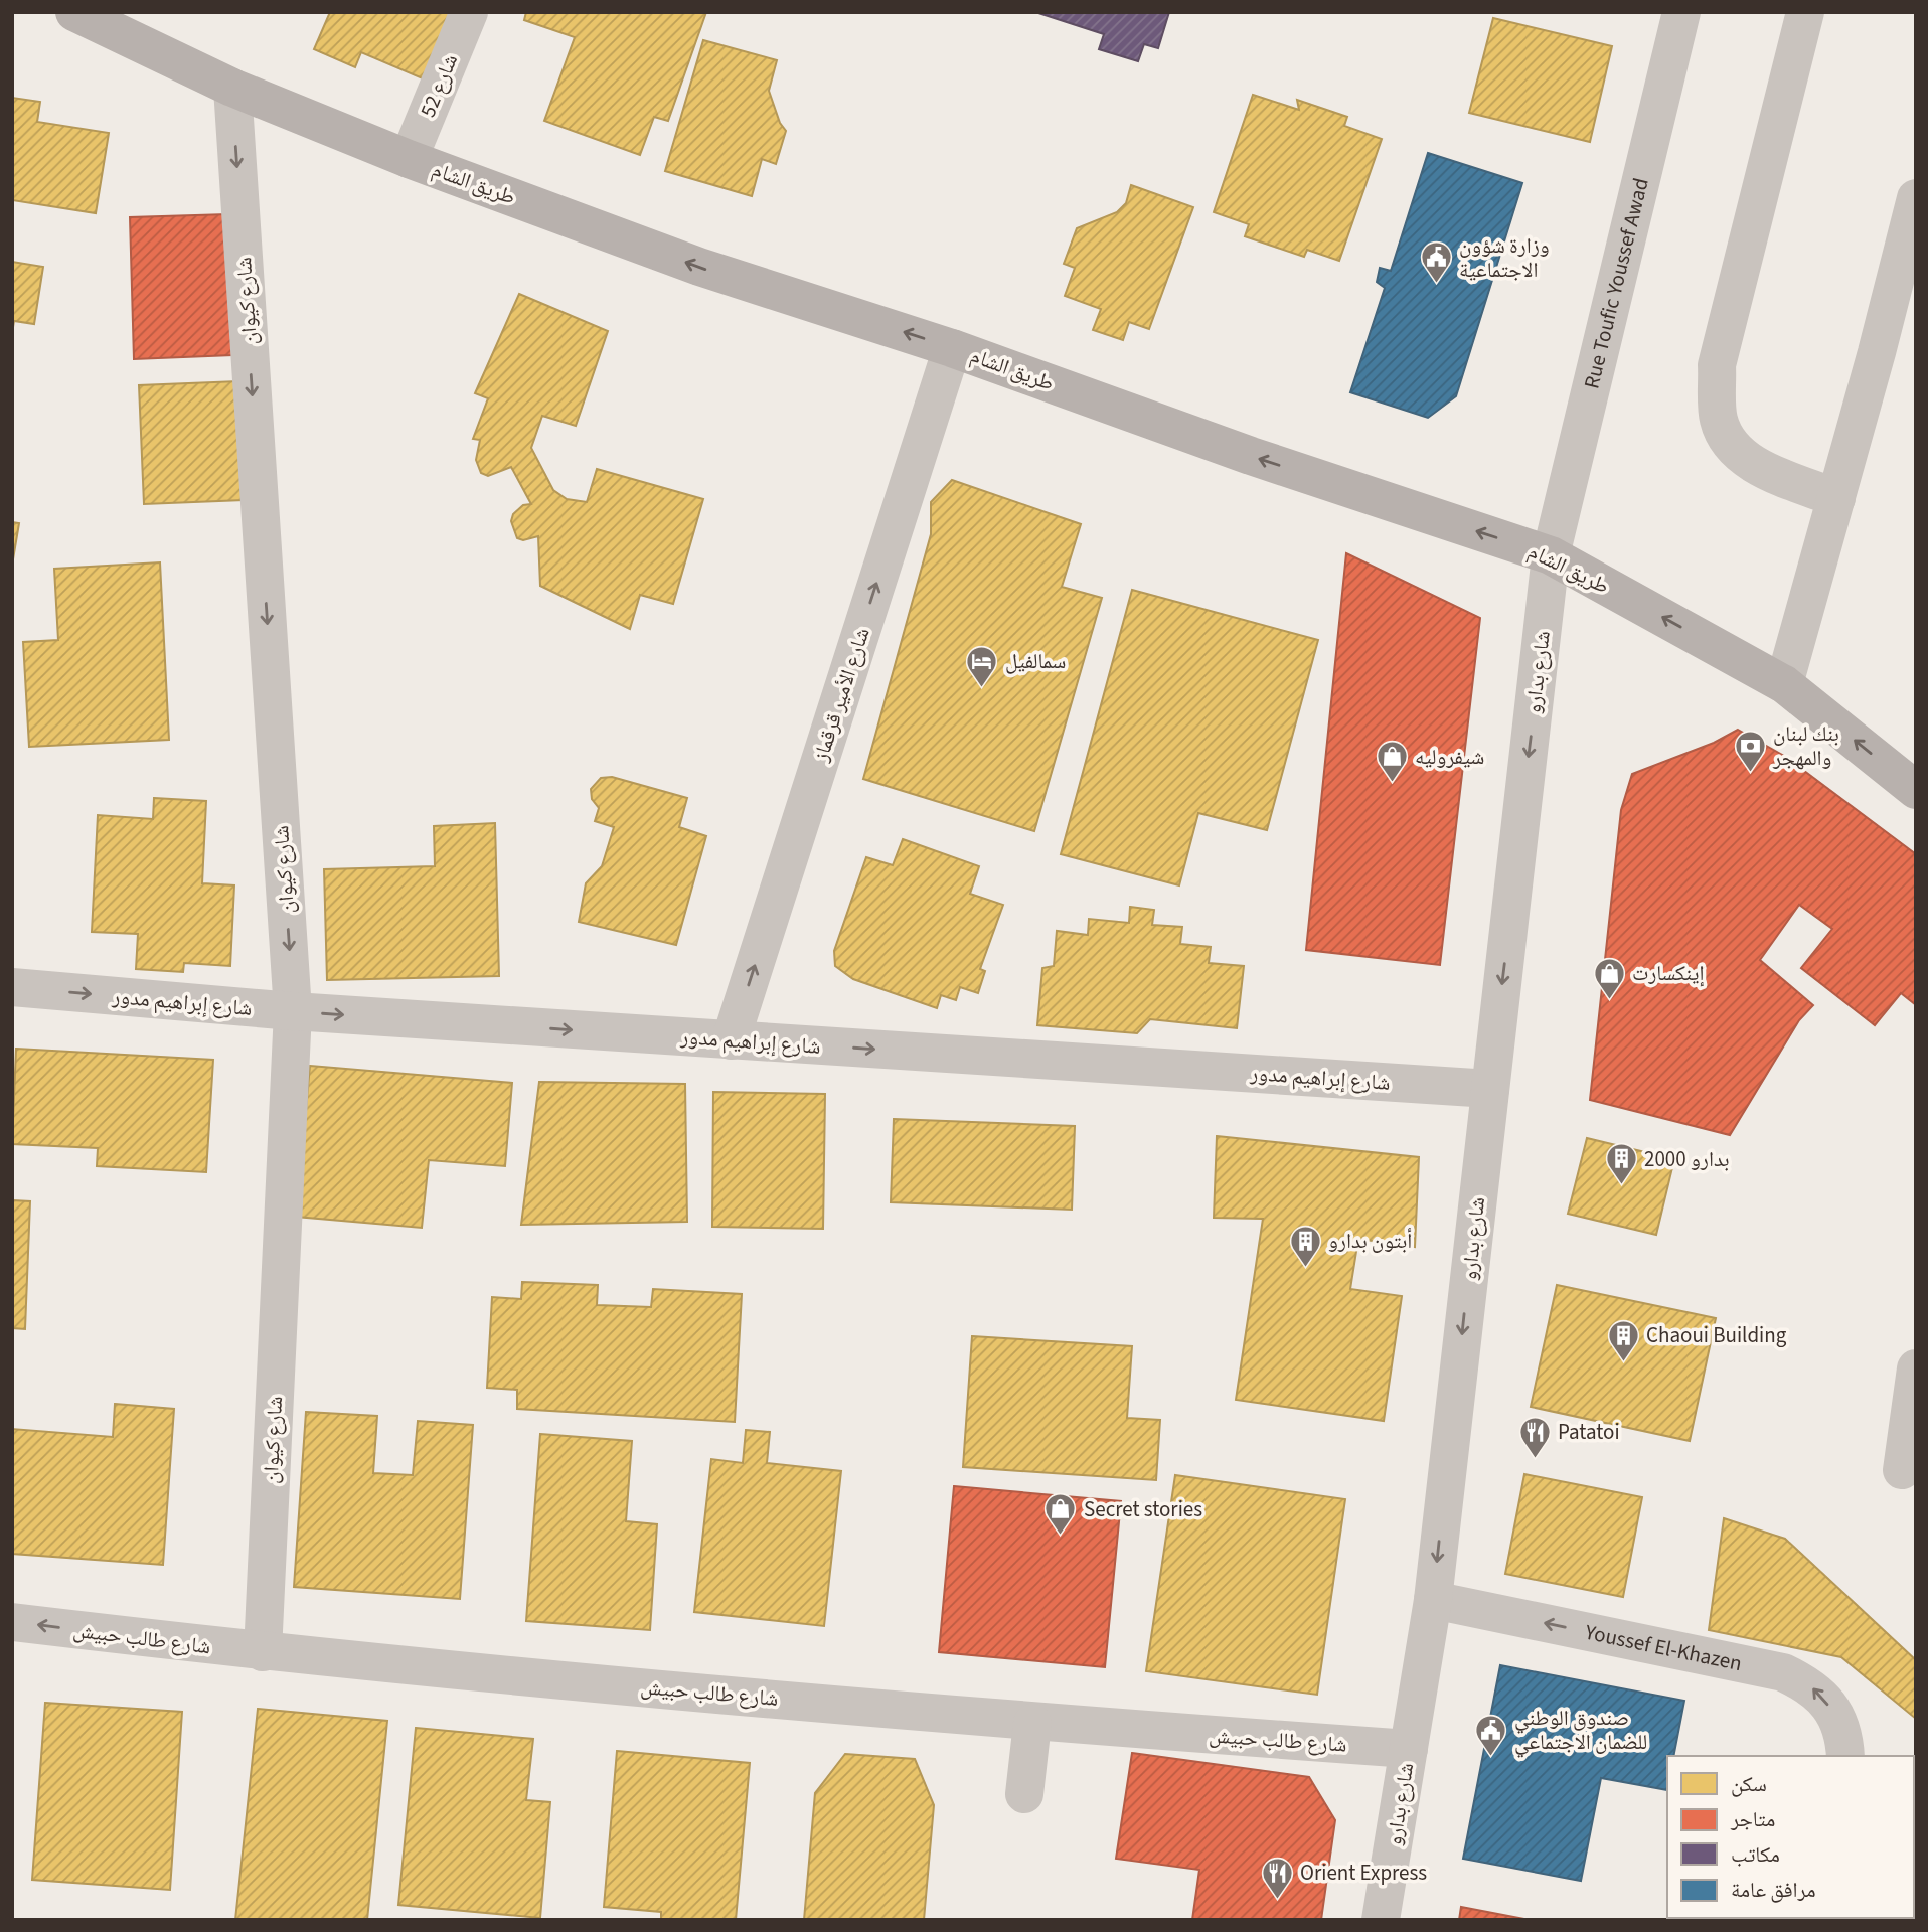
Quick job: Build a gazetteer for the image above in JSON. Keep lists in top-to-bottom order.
{
  "streets": {
    "main road": ["طريق الشام"],
    "street": [
      "شارع 52",
      "Rue Toufic Youssef Awad",
      "شارع كيوان",
      "شارع بدارو",
      "شارع الأمير قرقماز",
      "شارع إبراهيم مدور",
      "شارع طالب حبيش",
      "Youssef El-Khazen"
    ]
  },
  "crossings": [
    ["شارع 52", "طريق الشام"],
    ["طريق الشام", "Rue Toufic Youssef Awad"],
    ["طريق الشام", "شارع كيوان"],
    ["طريق الشام", "شارع بدارو"],
    ["طريق الشام", "شارع الأمير قرقماز"],
    ["Rue Toufic Youssef Awad", "شارع بدارو"],
    ["شارع كيوان", "شارع إبراهيم مدور"],
    ["شارع كيوان", "شارع طالب حبيش"],
    ["شارع بدارو", "شارع إبراهيم مدور"],
    ["شارع بدارو", "شارع طالب حبيش"],
    ["شارع بدارو", "Youssef El-Khazen"],
    ["شارع الأمير قرقماز", "شارع إبراهيم مدور"]
  ],
  "one_way": [
    "طريق الشام",
    "شارع كيوان",
    "شارع بدارو",
    "شارع الأمير قرقماز",
    "شارع إبراهيم مدور",
    "Youssef El-Khazen"
  ],
  "places": {
    "public building": ["وزارة شؤون الاجتماعية", "صندوق الوطني للضمان الاجتماعي"],
    "hotel": ["سمالفيل"],
    "bank": ["بنك لبنان والمهجر"],
    "shop": ["شيفروليه", "إينكسارت", "Secret stories"],
    "building": ["بدارو 2000", "أبتون بدارو", "Chaoui Building"],
    "restaurant": ["Patatoi", "Orient Express"]
  },
  "legend": [
    "سكن",
    "متاجر",
    "مكاتب",
    "مرافق عامة"
  ]
}
